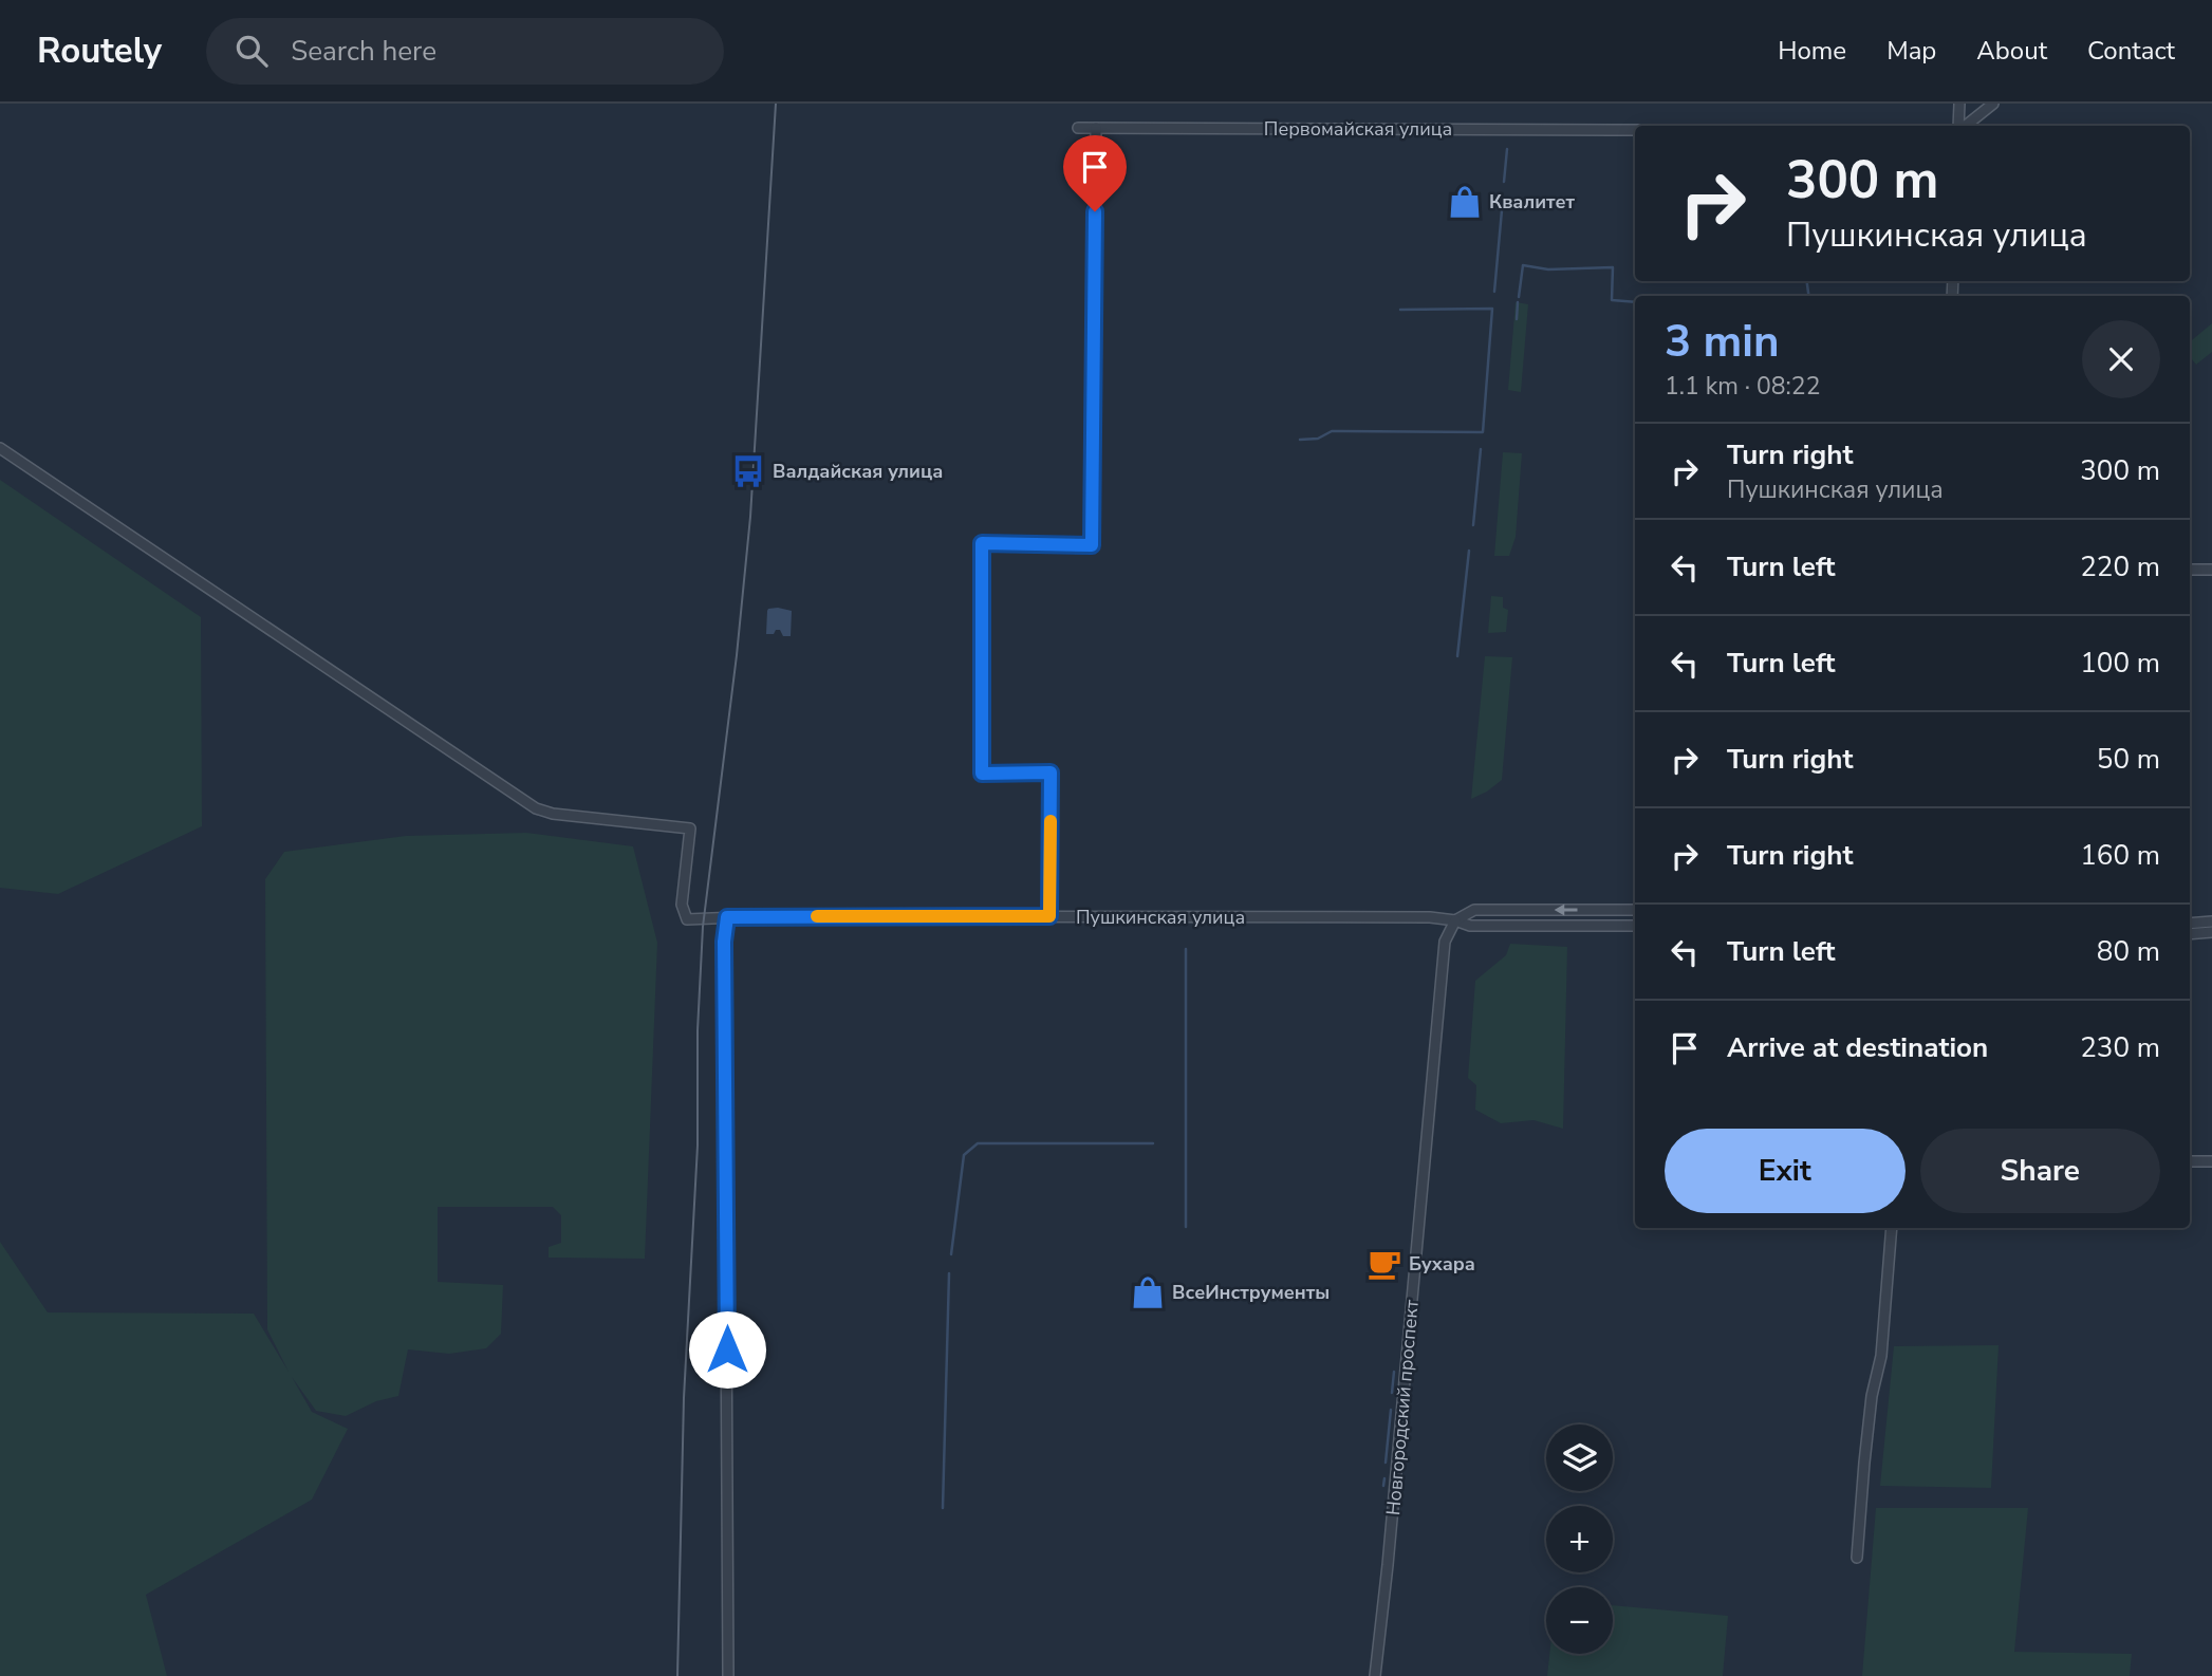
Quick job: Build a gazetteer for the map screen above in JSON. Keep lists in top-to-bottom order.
{
  "streets": {
    "street": ["Первомайская улица", "Пушкинская улица", "Новгородский проспект"]
  },
  "crossings": [
    ["Пушкинская улица", "Новгородский проспект"]
  ],
  "places": {
    "shop": ["Квалитет", "ВсеИнструменты"],
    "bus stop": ["Валдайская улица"],
    "cafe": ["Бухара"]
  },
  "page": {
    "header": "Routely",
    "search": "Search here",
    "nav": [
      "Home",
      "Map",
      "About",
      "Contact"
    ],
    "turn": ["300 m", "Пушкинская улица"],
    "heading": ["3 min", "1.1 km · 08:22"],
    "list": [
      {
        "name": "Turn right",
        "note": "Пушкинская улица",
        "value": "300 m"
      },
      {
        "name": "Turn left",
        "value": "220 m"
      },
      {
        "name": "Turn left",
        "value": "100 m"
      },
      {
        "name": "Turn right",
        "value": "50 m"
      },
      {
        "name": "Turn right",
        "value": "160 m"
      },
      {
        "name": "Turn left",
        "value": "80 m"
      },
      {
        "name": "Arrive at destination",
        "value": "230 m"
      }
    ],
    "buttons": ["Exit", "Share"],
    "map_buttons": ["+", "−"]
  }
}
